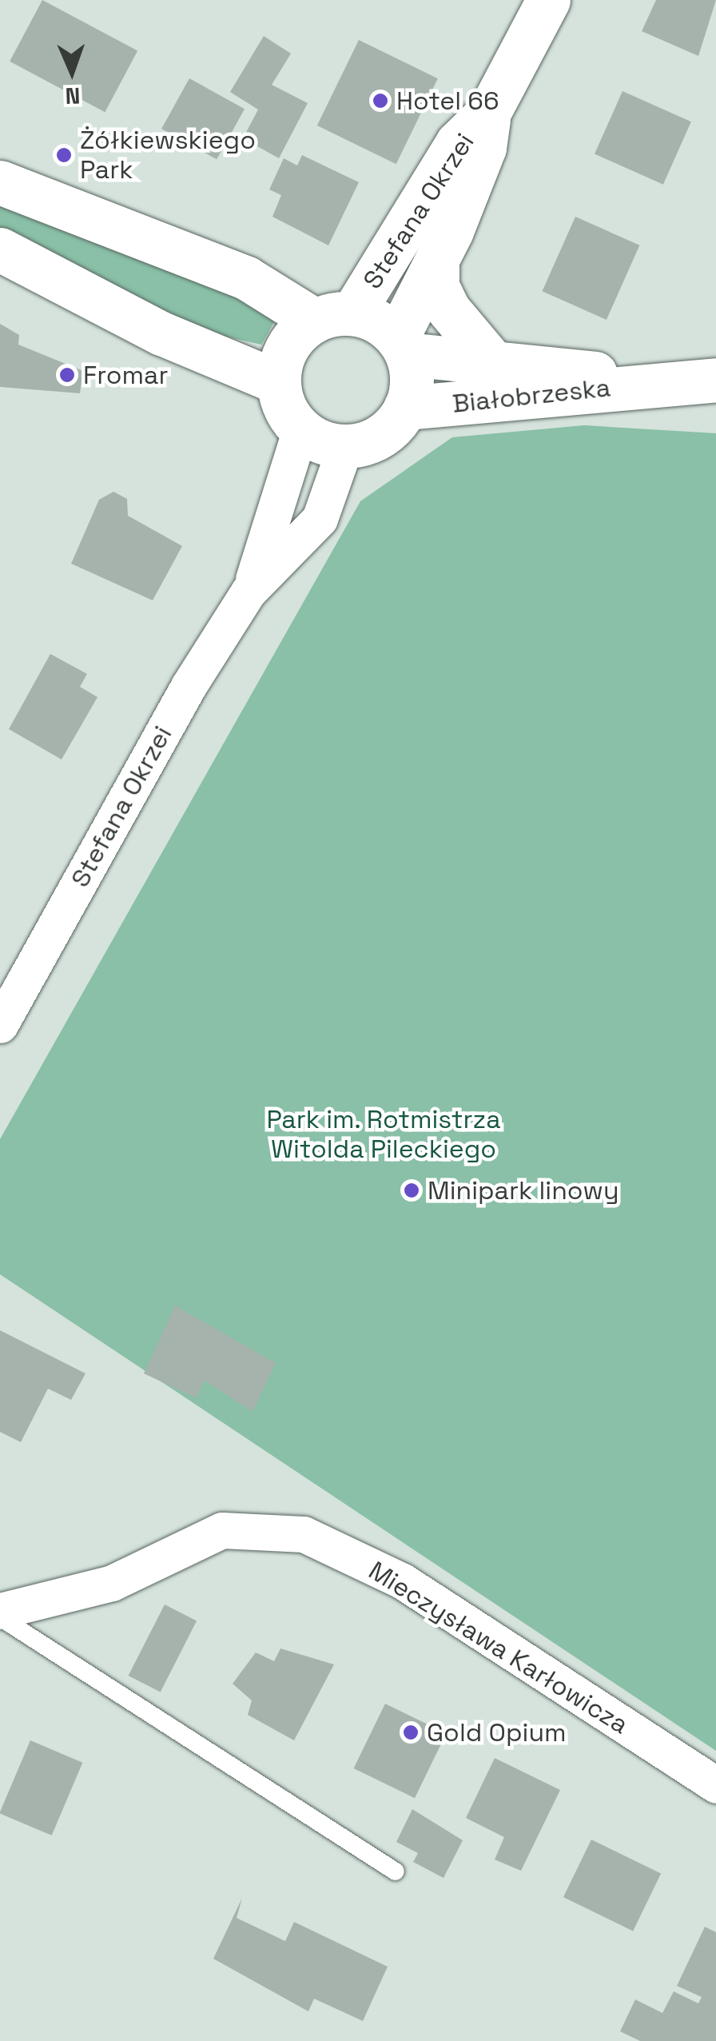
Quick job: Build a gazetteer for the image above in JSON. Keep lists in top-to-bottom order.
{
  "streets": {
    "street": ["Stefana Okrzei", "Białobrzeska", "Mieczysława Karłowicza"]
  },
  "crossings": [
    ["Stefana Okrzei", "Białobrzeska"]
  ],
  "parks": ["Park im. Rotmistrza Witolda Pileckiego"],
  "places": [
    "Hotel 66",
    "Żółkiewskiego Park",
    "Fromar",
    "Minipark linowy",
    "Gold Opium"
  ],
  "north": "bottom"
}
